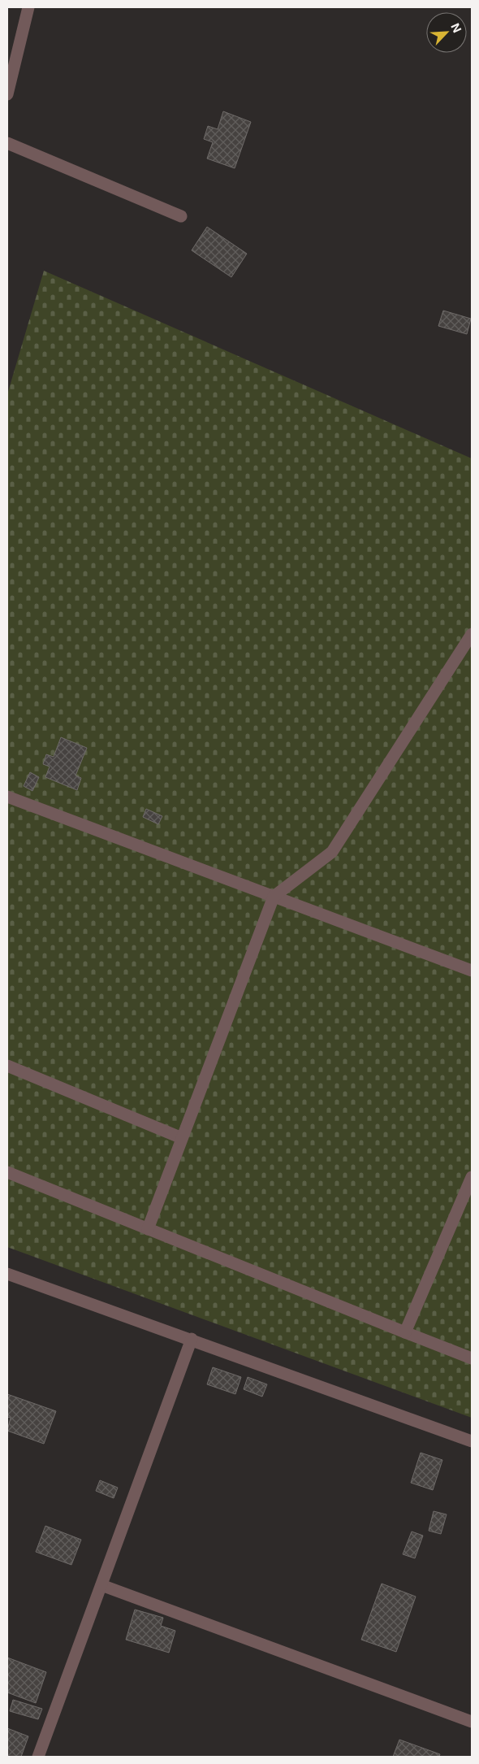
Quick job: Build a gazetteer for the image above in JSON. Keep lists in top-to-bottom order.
{
  "north": "top right"
}
